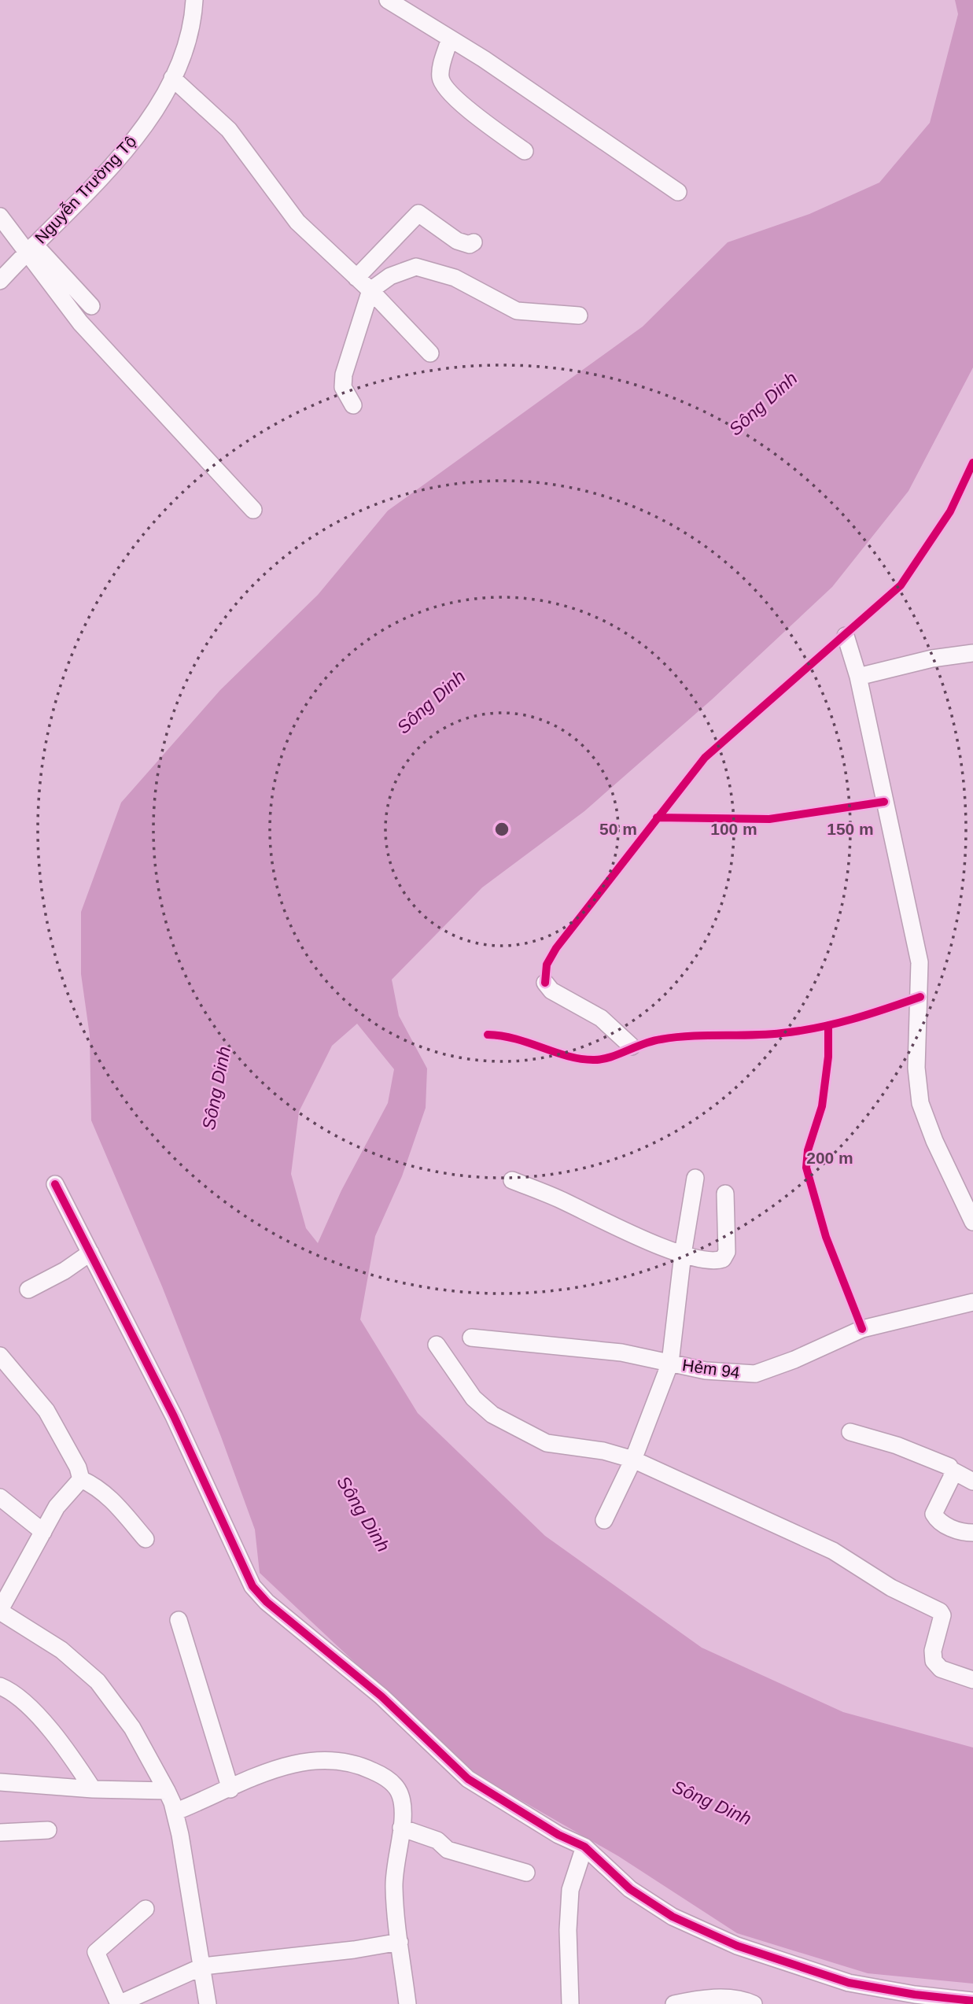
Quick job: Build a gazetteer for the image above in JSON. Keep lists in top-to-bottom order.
{
  "streets": {
    "street": ["Nguyễn Trường Tộ", "Hẻm 94"]
  },
  "water": ["Sông Dinh"],
  "rings": [
    "50 m",
    "100 m",
    "150 m",
    "200 m"
  ]
}
